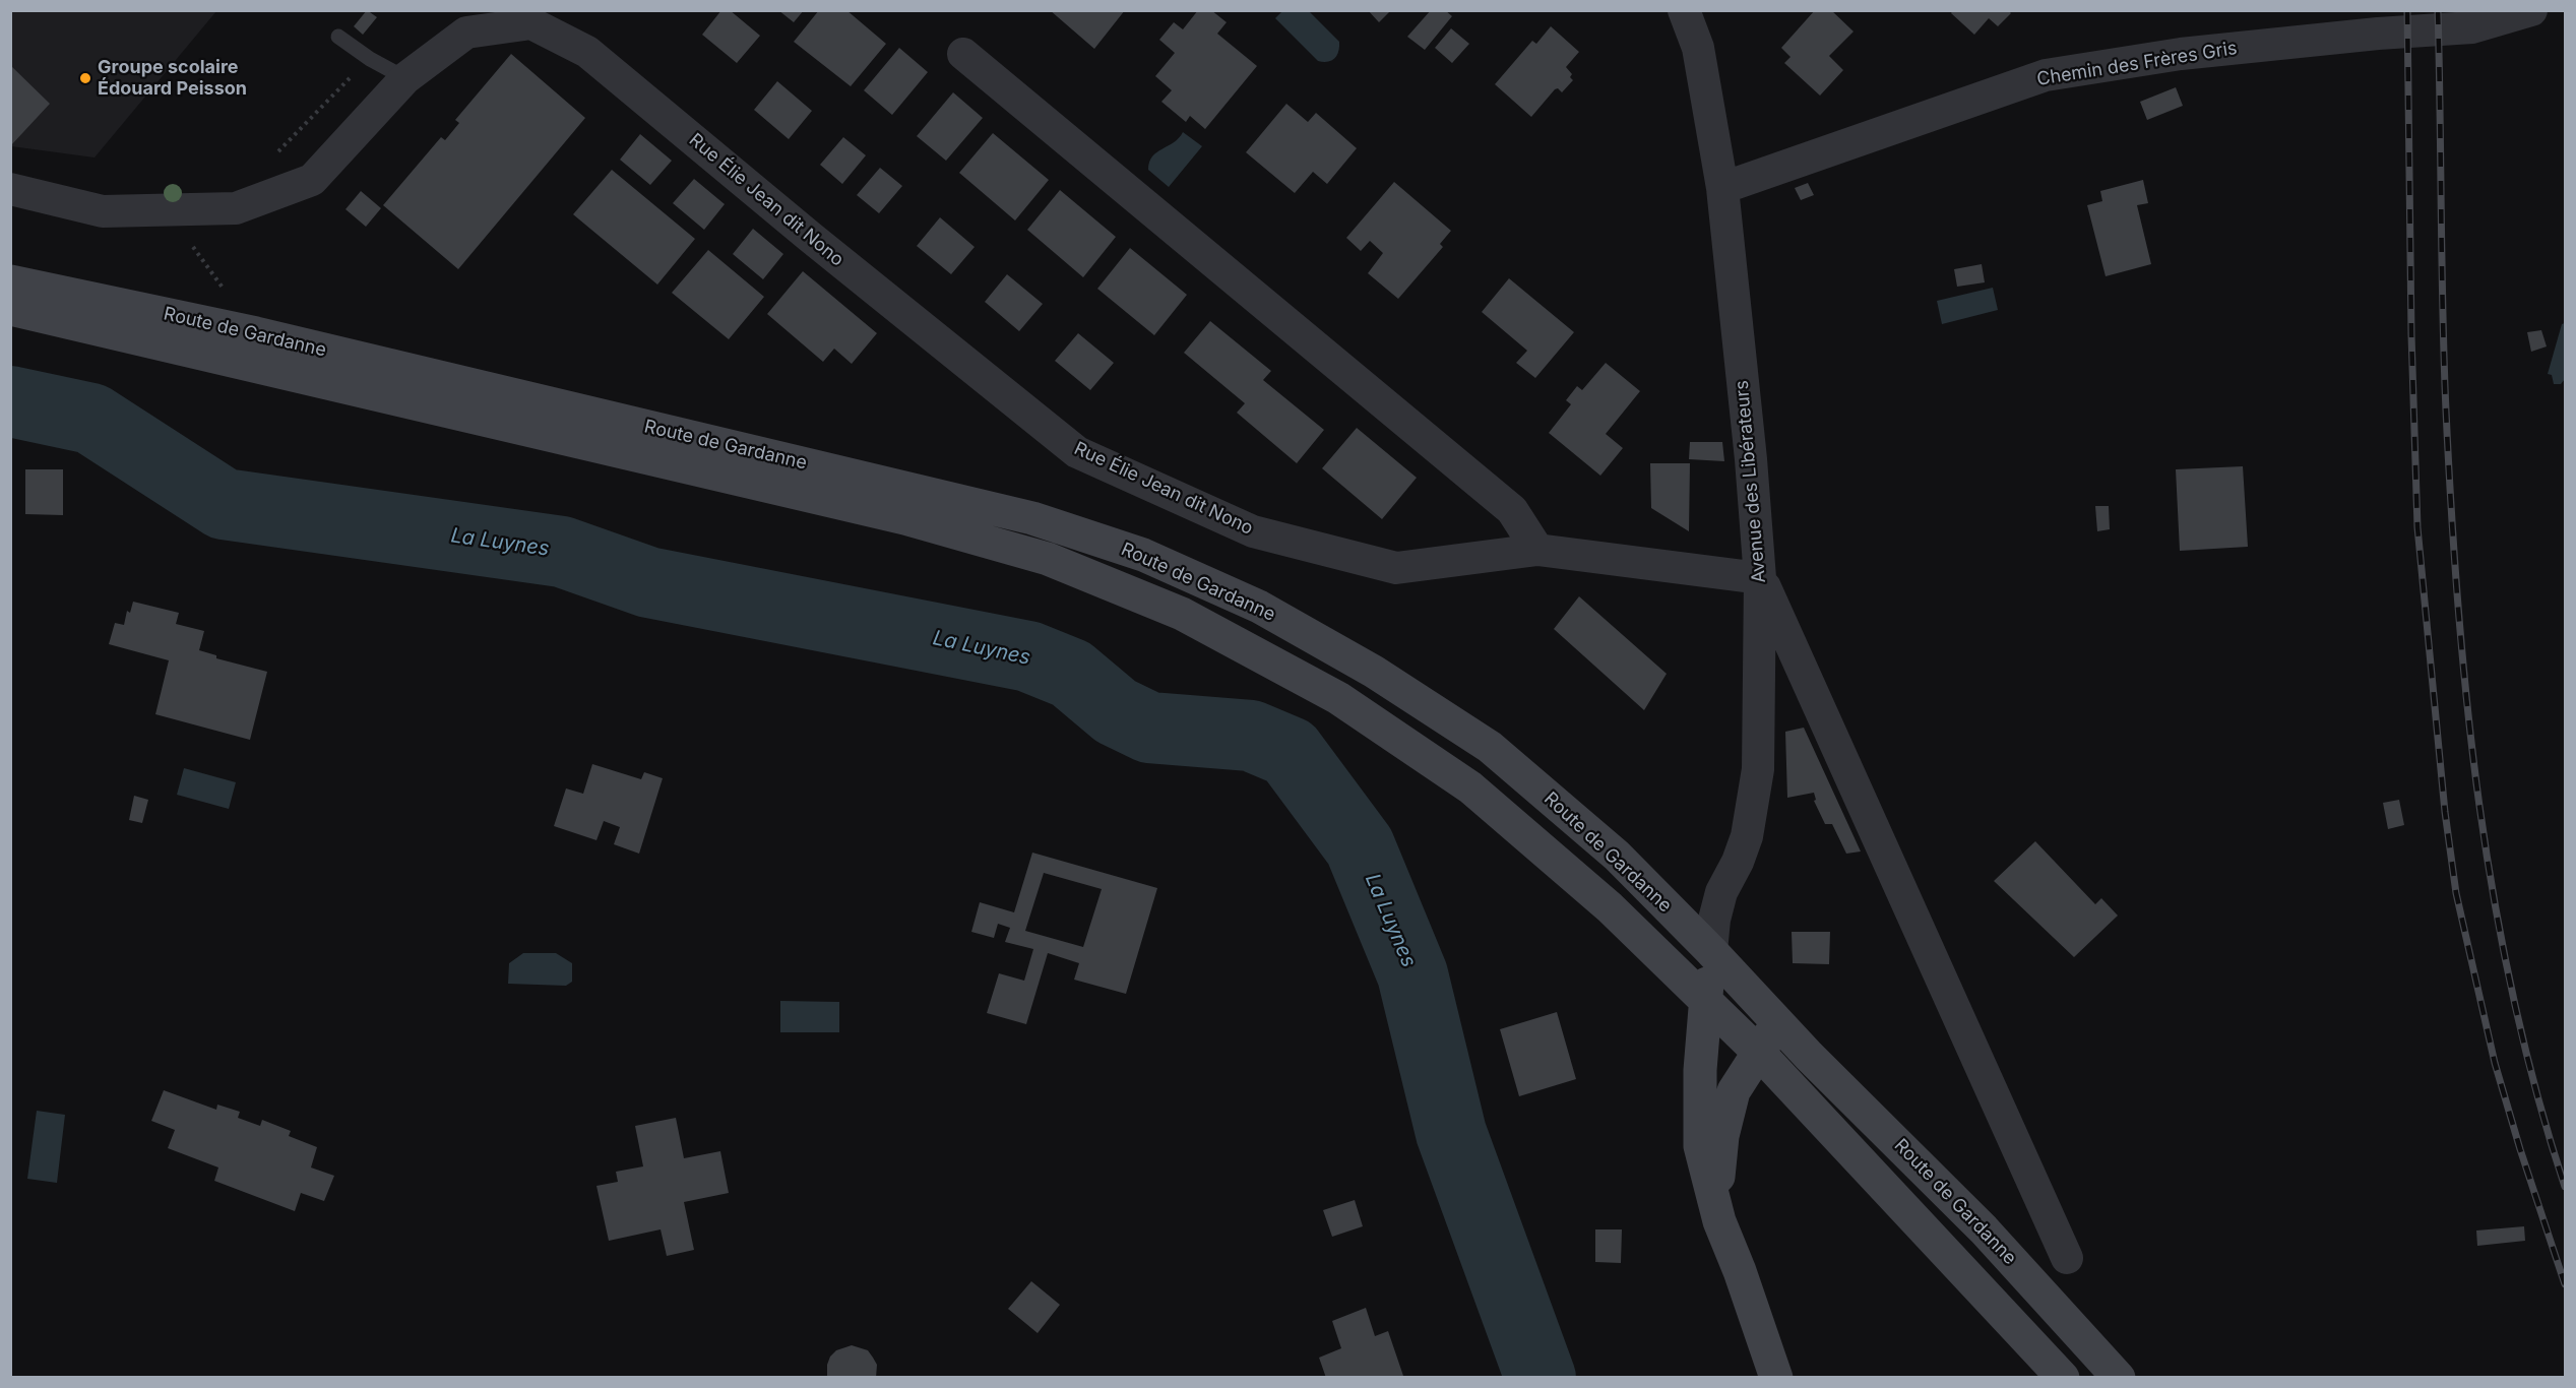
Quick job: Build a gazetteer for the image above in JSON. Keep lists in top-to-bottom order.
{
  "streets": {
    "main road": ["Route de Gardanne"],
    "street": ["Chemin des Frères Gris", "Rue Élie Jean dit Nono", "Avenue des Libérateurs"]
  },
  "crossings": [
    ["Chemin des Frères Gris", "Avenue des Libérateurs"],
    ["Rue Élie Jean dit Nono", "Avenue des Libérateurs"],
    ["Route de Gardanne", "Avenue des Libérateurs"]
  ],
  "water": ["La Luynes"],
  "places": ["Groupe scolaire Édouard Peisson"]
}
